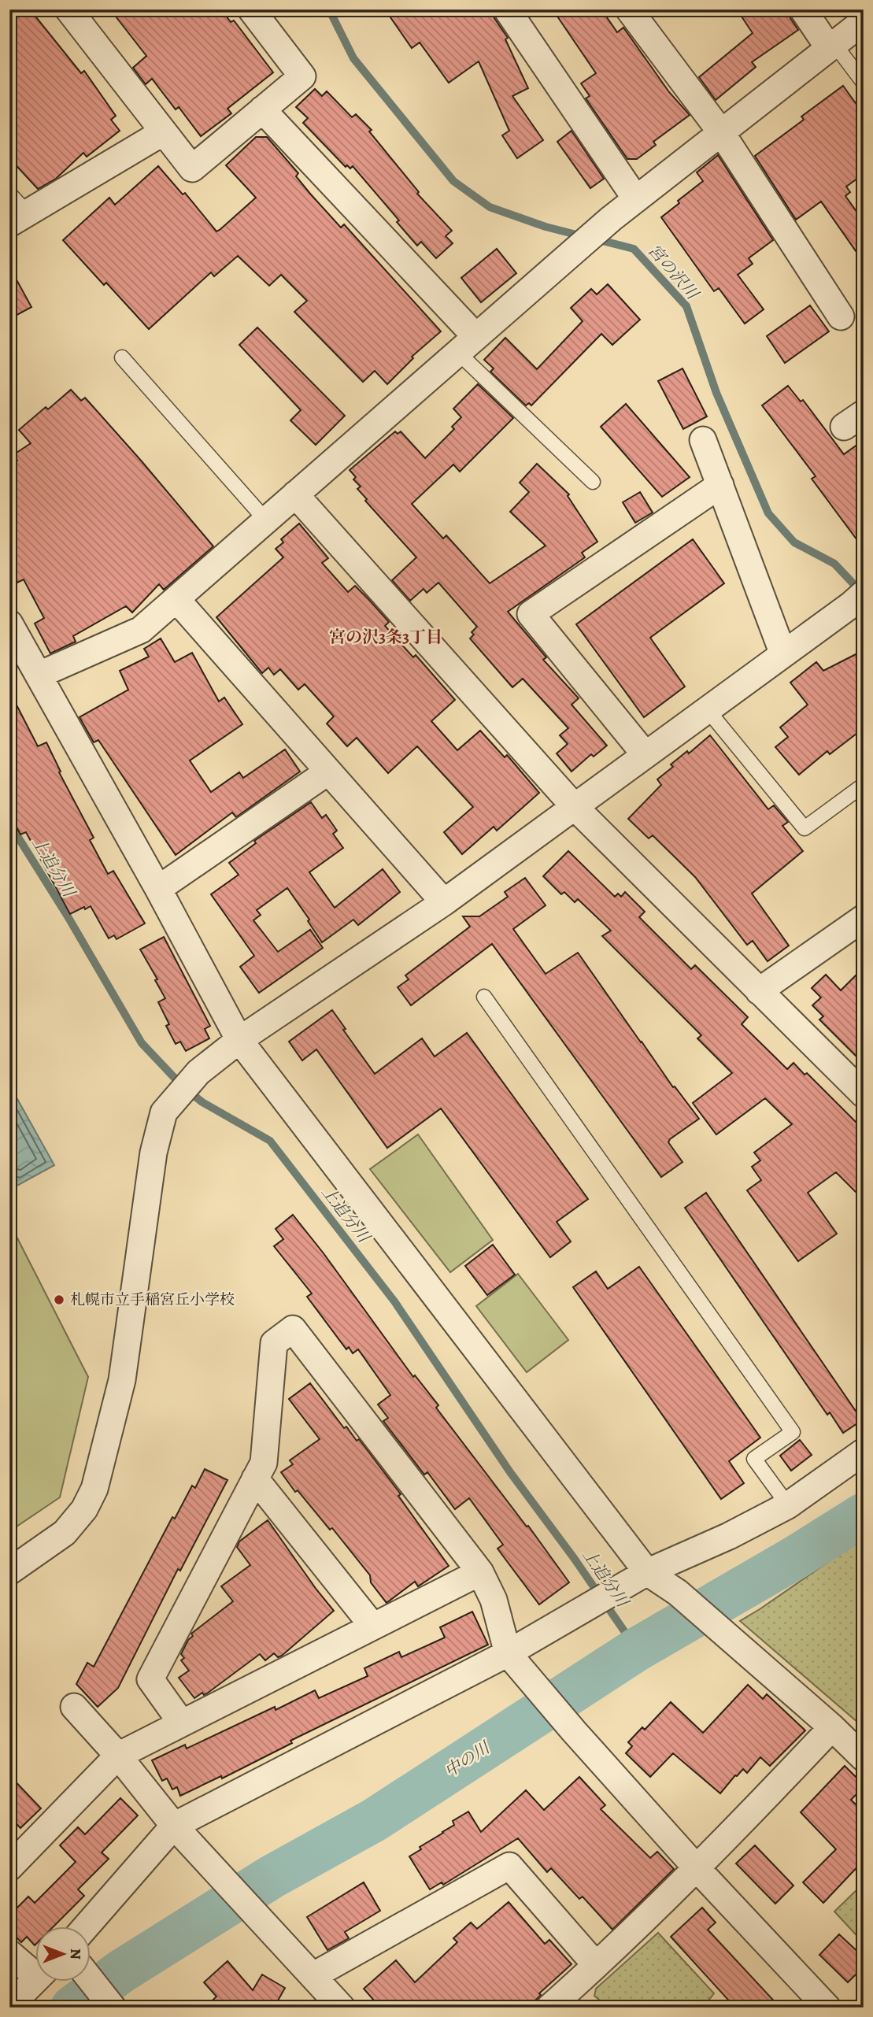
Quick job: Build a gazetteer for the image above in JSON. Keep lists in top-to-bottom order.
{
  "districts": ["宮の沢3条3丁目"],
  "water": ["宮の沢川", "上追分川", "中の川"],
  "places": ["札幌市立手稲宮丘小学校"],
  "north": "right"
}
